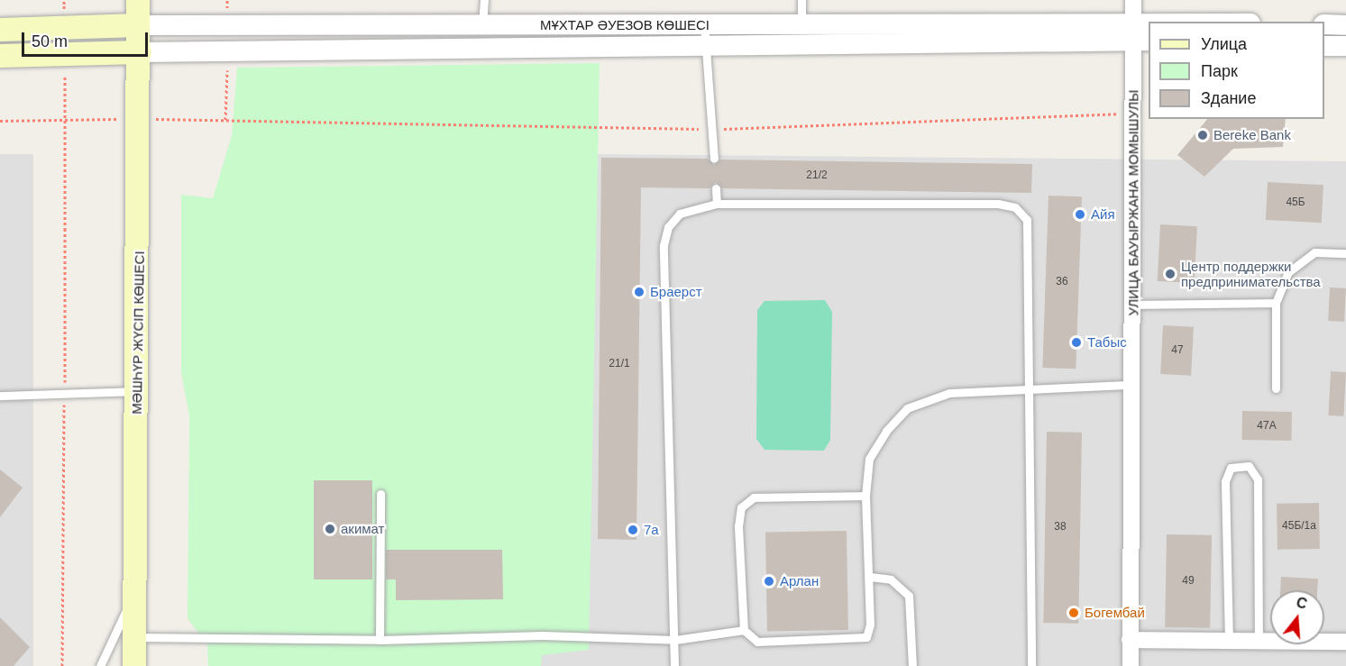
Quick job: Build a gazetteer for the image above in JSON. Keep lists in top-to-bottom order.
{
  "streets": {
    "main road": ["МҰХТАР ӘУЕЗОВ КӨШЕСІ", "МӘШҺҮР ЖҮСІП КӨШЕСІ"],
    "street": ["УЛИЦА БАУЫРЖАНА МОМЫШУЛЫ"]
  },
  "crossings": [
    ["МҰХТАР ӘУЕЗОВ КӨШЕСІ", "УЛИЦА БАУЫРЖАНА МОМЫШУЛЫ"],
    ["МҰХТАР ӘУЕЗОВ КӨШЕСІ", "МӘШҺҮР ЖҮСІП КӨШЕСІ"]
  ],
  "places": [
    "Bereke Bank",
    "Айя",
    "Центр поддержки предпринимательства",
    "Браерст",
    "Табыс",
    "акимат",
    "7а",
    "Арлан",
    "Богембай"
  ],
  "house_numbers": [
    "21/2",
    "45Б",
    "36",
    "47",
    "21/1",
    "47А",
    "45Б/1а",
    "38",
    "49"
  ],
  "legend": ["Улица", "Парк", "Здание"],
  "scale_bar": "50 m",
  "north": "top"
}
